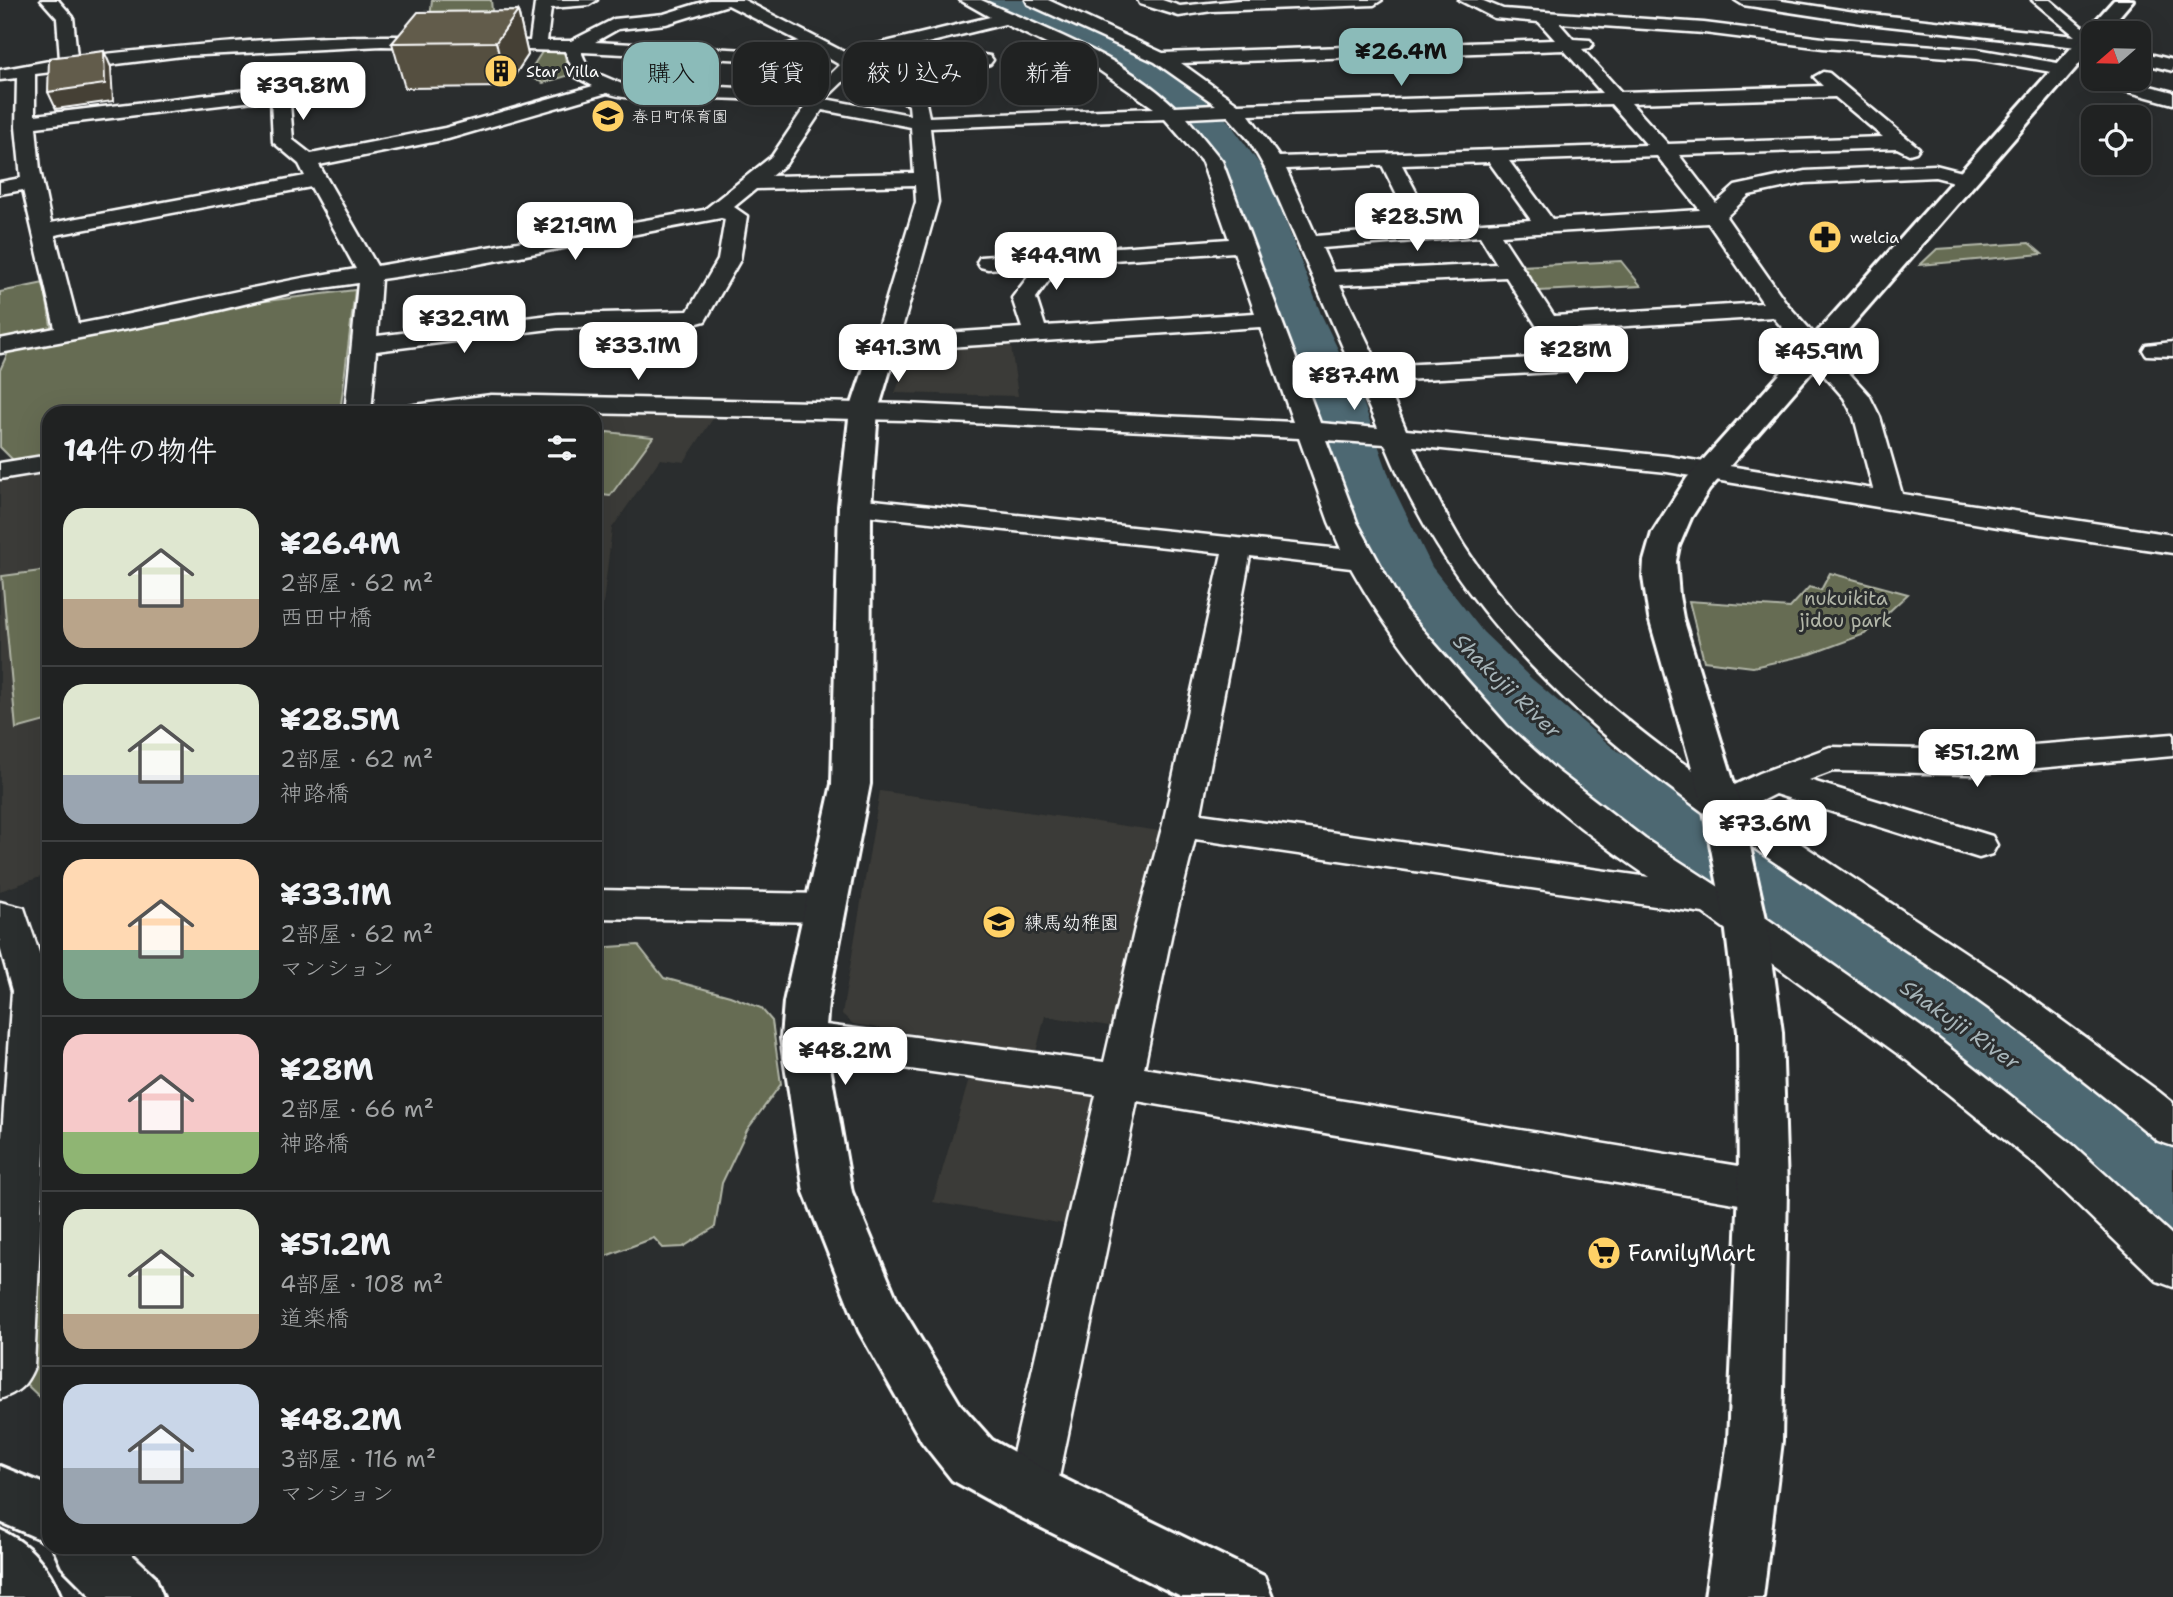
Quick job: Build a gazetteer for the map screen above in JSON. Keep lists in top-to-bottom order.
{
  "water": ["Shakujii River"],
  "parks": ["nukuikita jidou park"],
  "places": {
    "building": ["Star Villa"],
    "school or university": ["春日町保育園", "練馬幼稚園"],
    "pharmacy": ["welcia"],
    "supermarket": ["FamilyMart"]
  },
  "north": "left",
  "page": {
    "price": [
      "¥26.4M",
      "¥39.8M",
      "¥28.5M",
      "¥21.9M",
      "¥44.9M",
      "¥32.9M",
      "¥33.1M",
      "¥41.3M",
      "¥28M",
      "¥45.9M",
      "¥87.4M",
      "¥51.2M",
      "¥73.6M",
      "¥48.2M"
    ],
    "chip": [
      "購入",
      "賃貸",
      "絞り込み",
      "新着"
    ],
    "heading": "14件の物件",
    "list": [
      {
        "name": "¥26.4M",
        "note": "2部屋 · 62 m² · 西田中橋"
      },
      {
        "name": "¥28.5M",
        "note": "2部屋 · 62 m² · 神路橋"
      },
      {
        "name": "¥33.1M",
        "note": "2部屋 · 62 m² · マンション"
      },
      {
        "name": "¥28M",
        "note": "2部屋 · 66 m² · 神路橋"
      },
      {
        "name": "¥51.2M",
        "note": "4部屋 · 108 m² · 道楽橋"
      },
      {
        "name": "¥48.2M",
        "note": "3部屋 · 116 m² · マンション"
      }
    ]
  }
}
